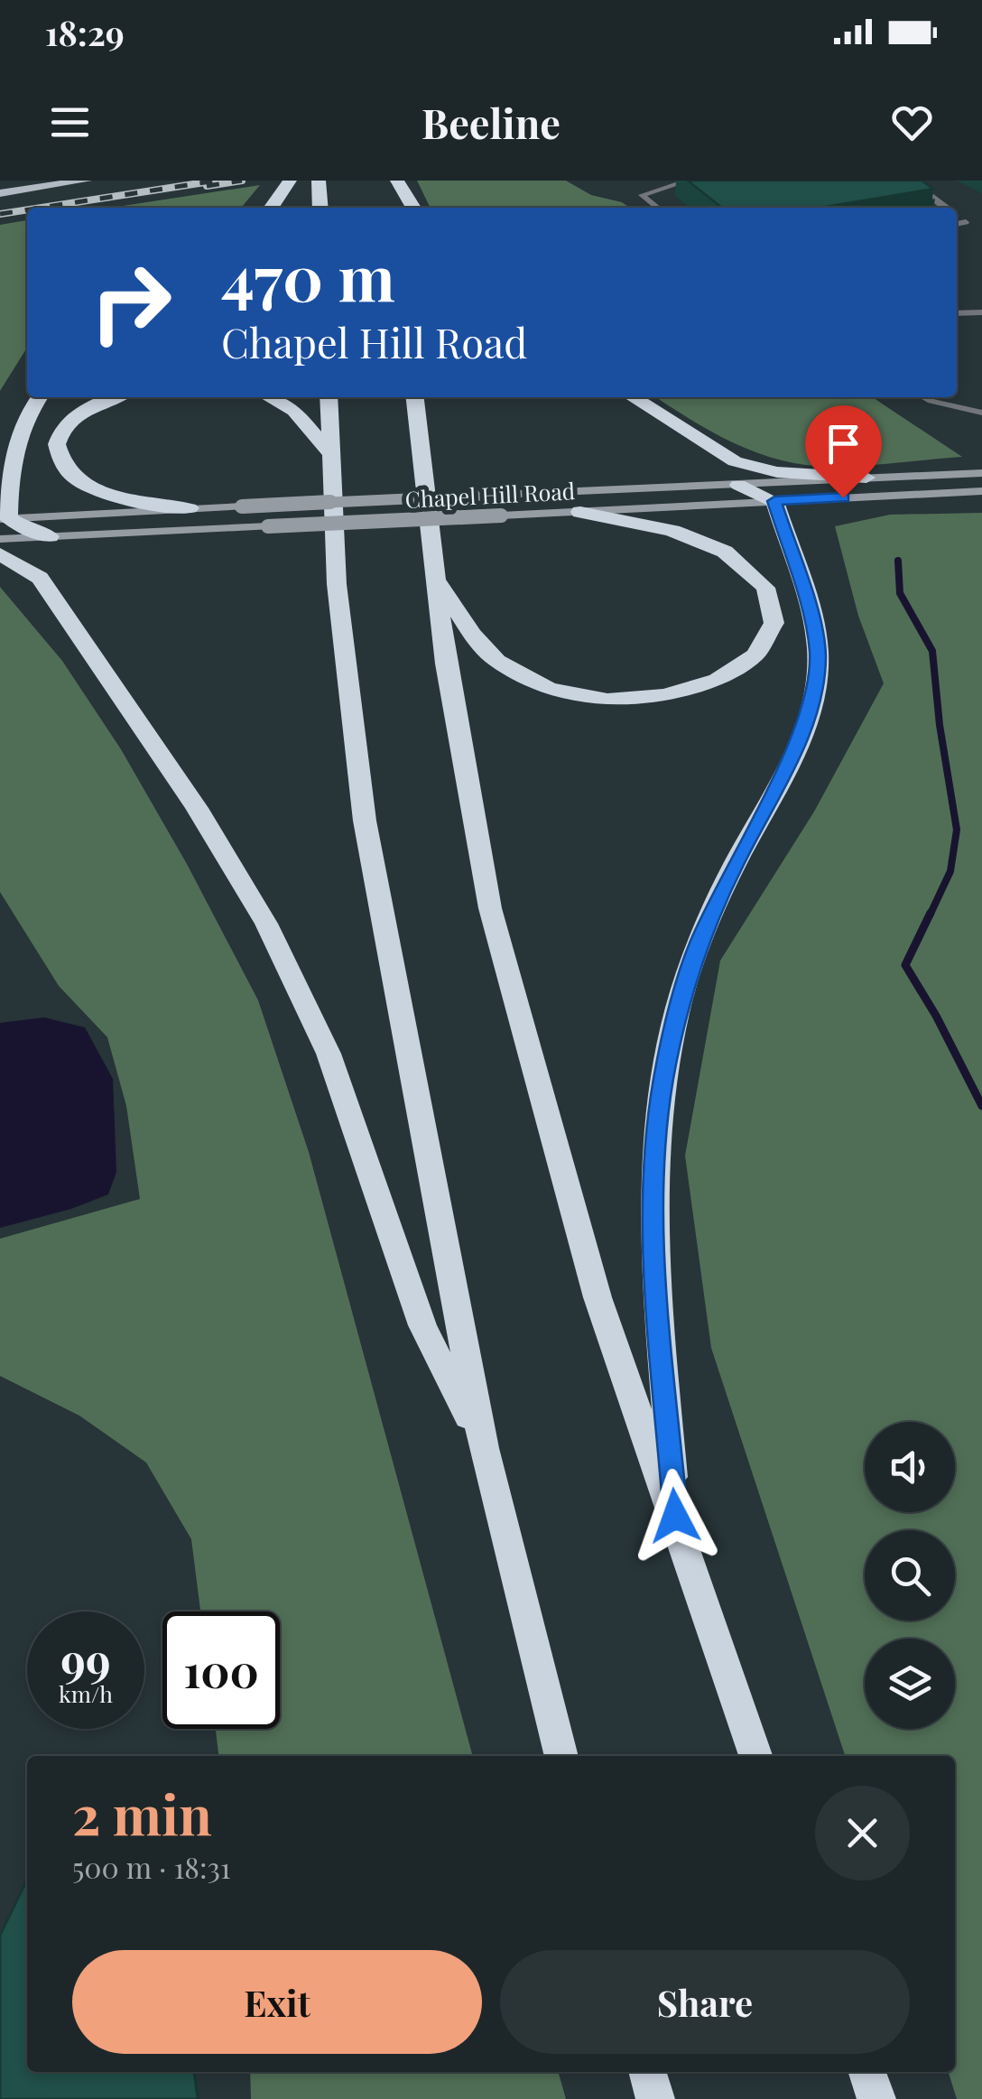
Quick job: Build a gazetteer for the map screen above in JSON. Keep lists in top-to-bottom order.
{
  "streets": {
    "main road": ["Chapel Hill Road"]
  },
  "page": {
    "status": "18:29",
    "header": "Beeline",
    "turn": ["470 m", "Chapel Hill Road"],
    "speed": "99 km/h",
    "limit": "100",
    "heading": ["2 min", "500 m · 18:31"],
    "buttons": ["Exit", "Share"]
  }
}
